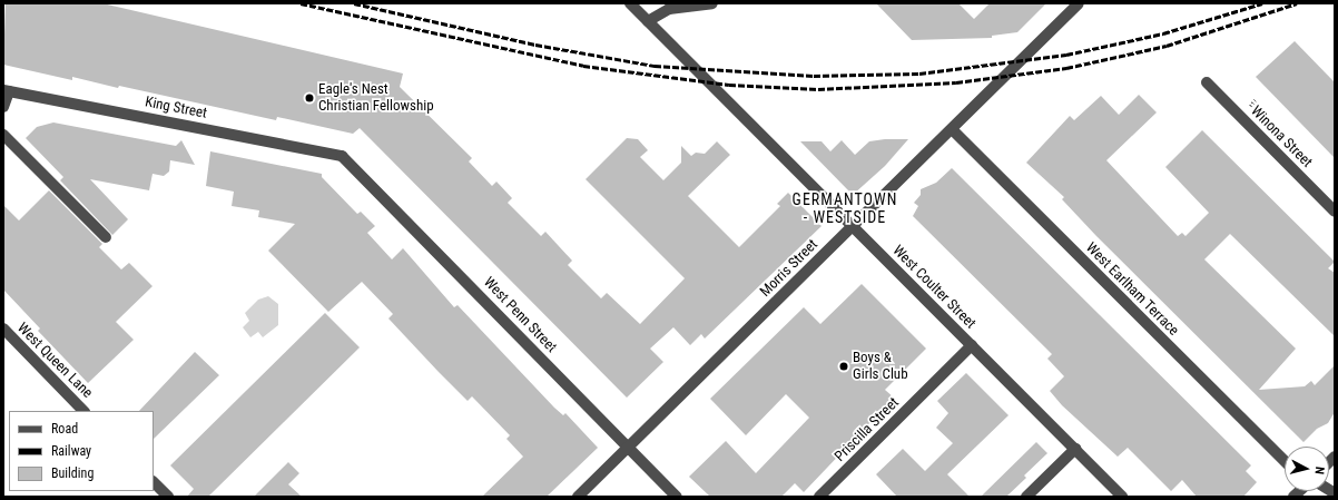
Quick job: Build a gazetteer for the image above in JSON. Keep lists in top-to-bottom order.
{
  "streets": {
    "street": [
      "King Street",
      "Winona Street",
      "Morris Street",
      "West Coulter Street",
      "West Earlham Terrace",
      "West Penn Street",
      "West Queen Lane",
      "Priscilla Street"
    ]
  },
  "crossings": [
    ["King Street", "West Penn Street"],
    ["Morris Street", "West Coulter Street"],
    ["Morris Street", "West Earlham Terrace"],
    ["Morris Street", "West Penn Street"],
    ["West Coulter Street", "Priscilla Street"]
  ],
  "districts": ["GERMANTOWN - WESTSIDE"],
  "places": ["Eagle's Nest Christian Fellowship", "Boys & Girls Club"],
  "legend": ["Road", "Railway", "Building"],
  "north": "right"
}
